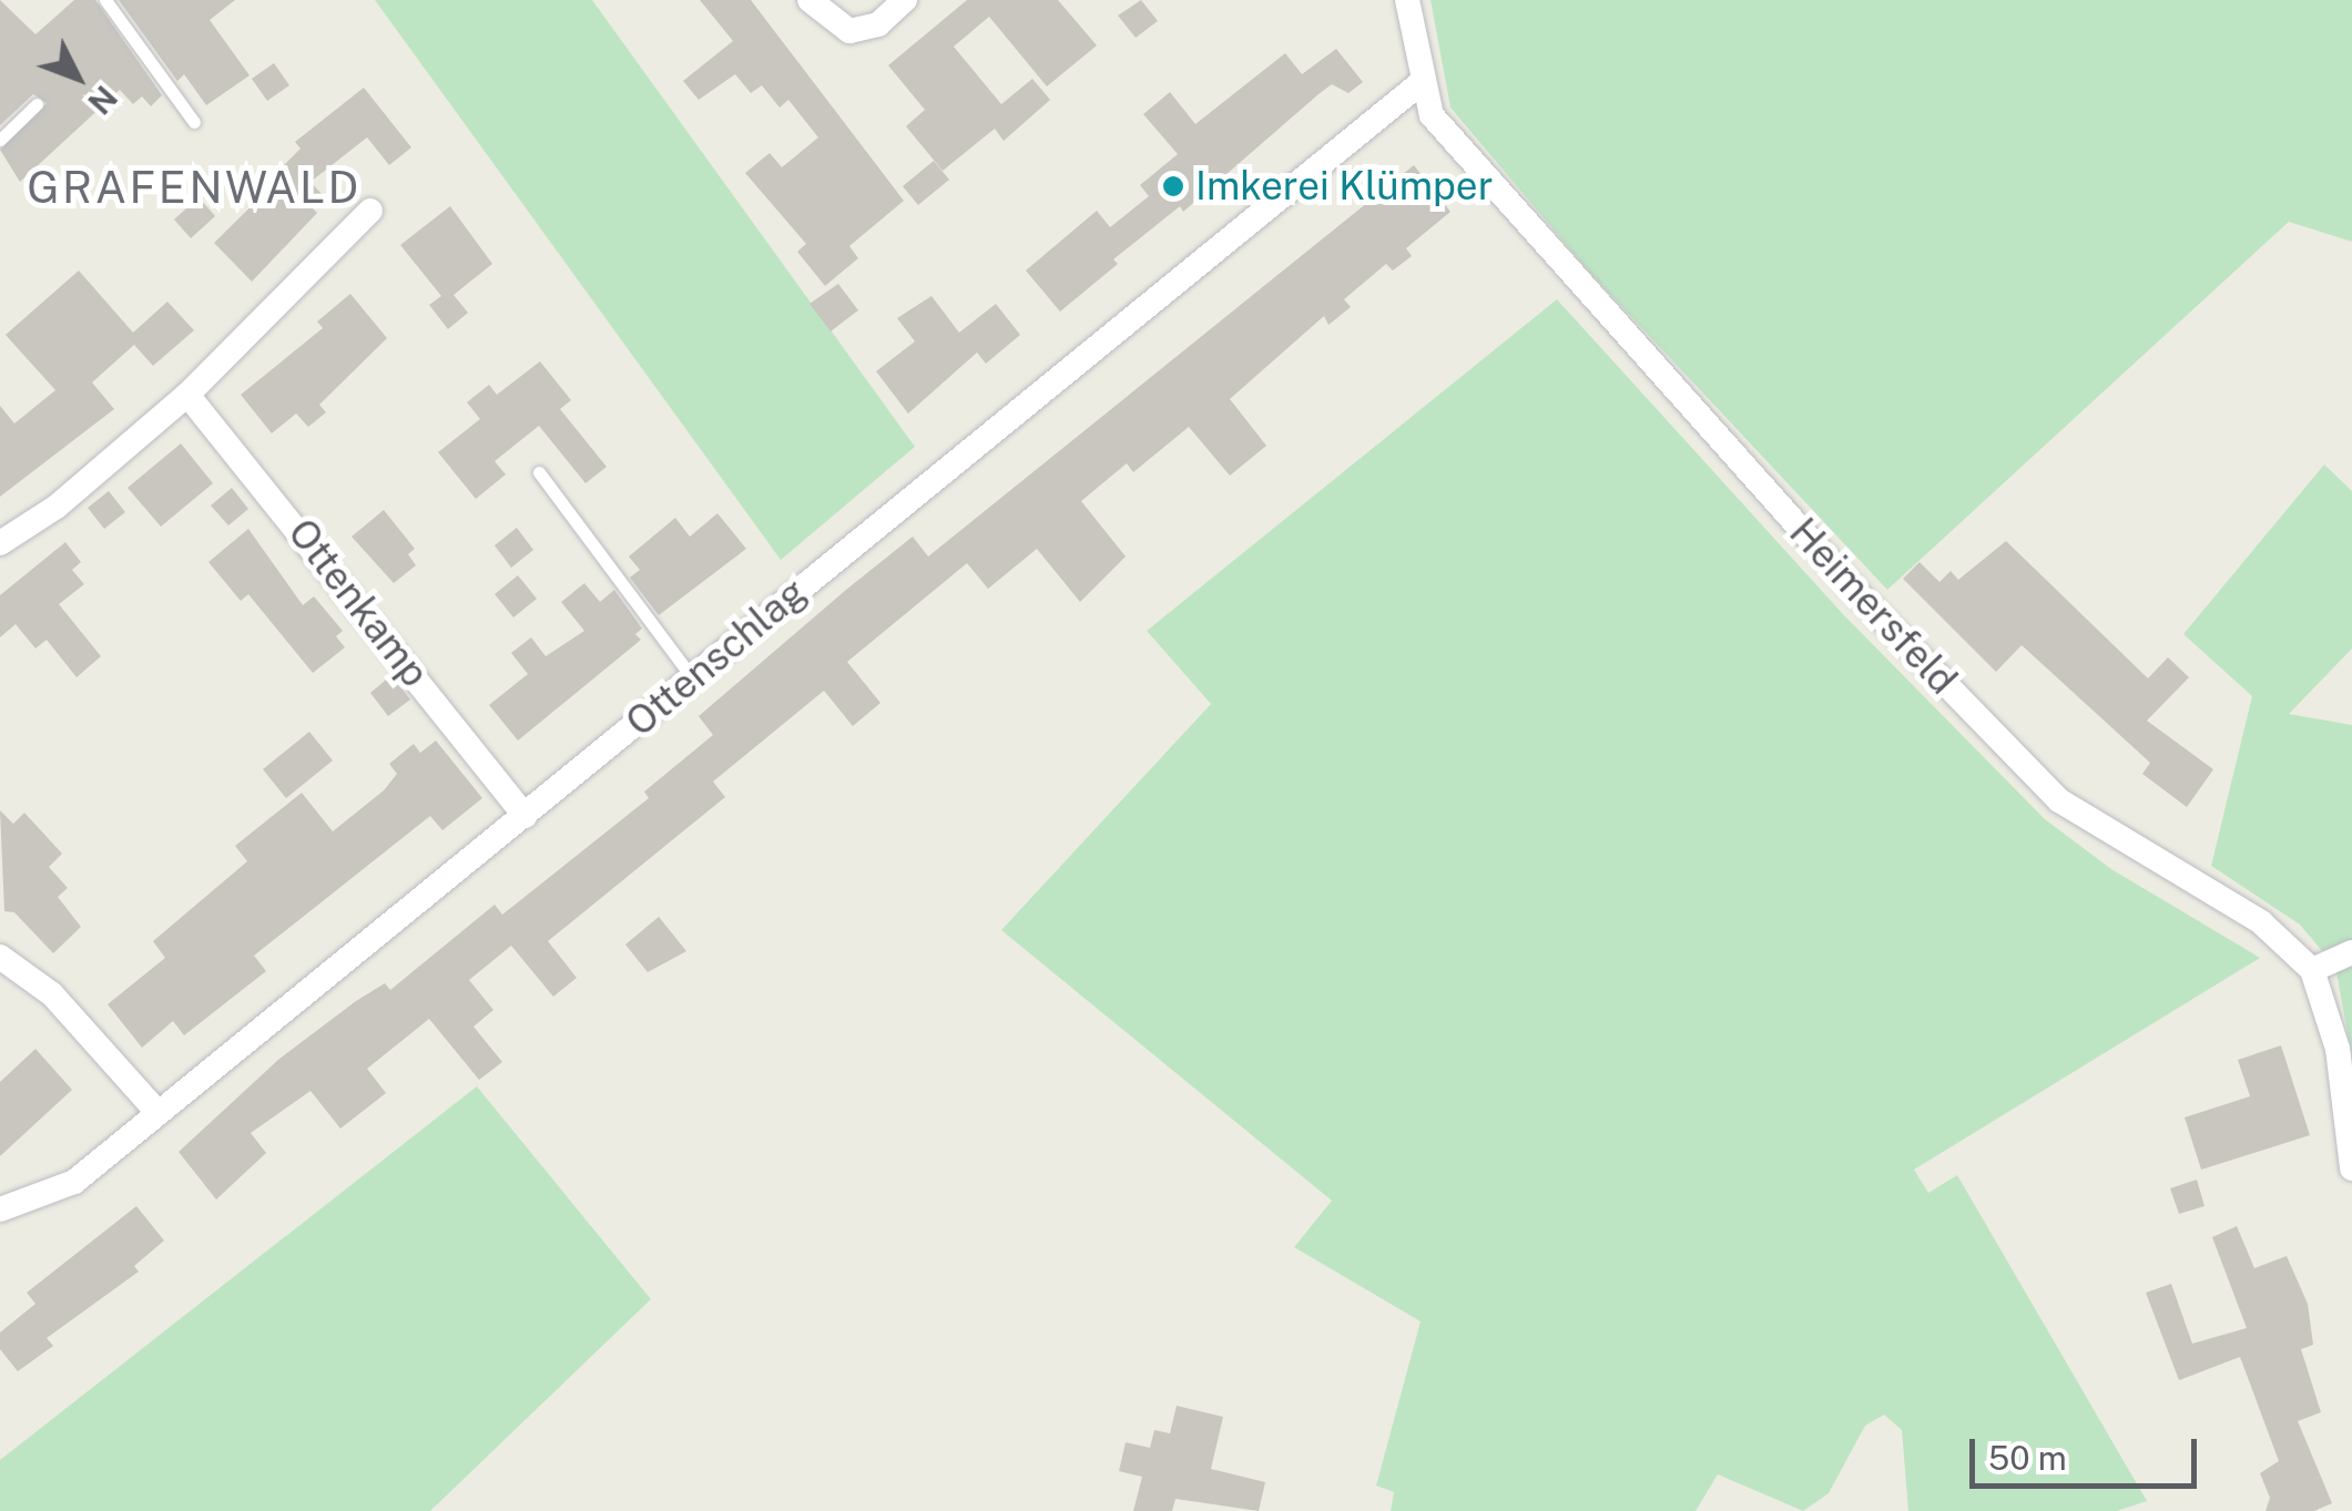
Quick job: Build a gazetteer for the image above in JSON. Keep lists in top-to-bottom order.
{
  "streets": {
    "street": ["Ottenkamp", "Heimersfeld", "Ottenschlag"]
  },
  "crossings": [
    ["Ottenkamp", "Ottenschlag"],
    ["Heimersfeld", "Ottenschlag"]
  ],
  "districts": ["GRAFENWALD"],
  "places": ["Imkerei Klümper"],
  "scale_bar": "50 m",
  "north": "bottom right"
}
